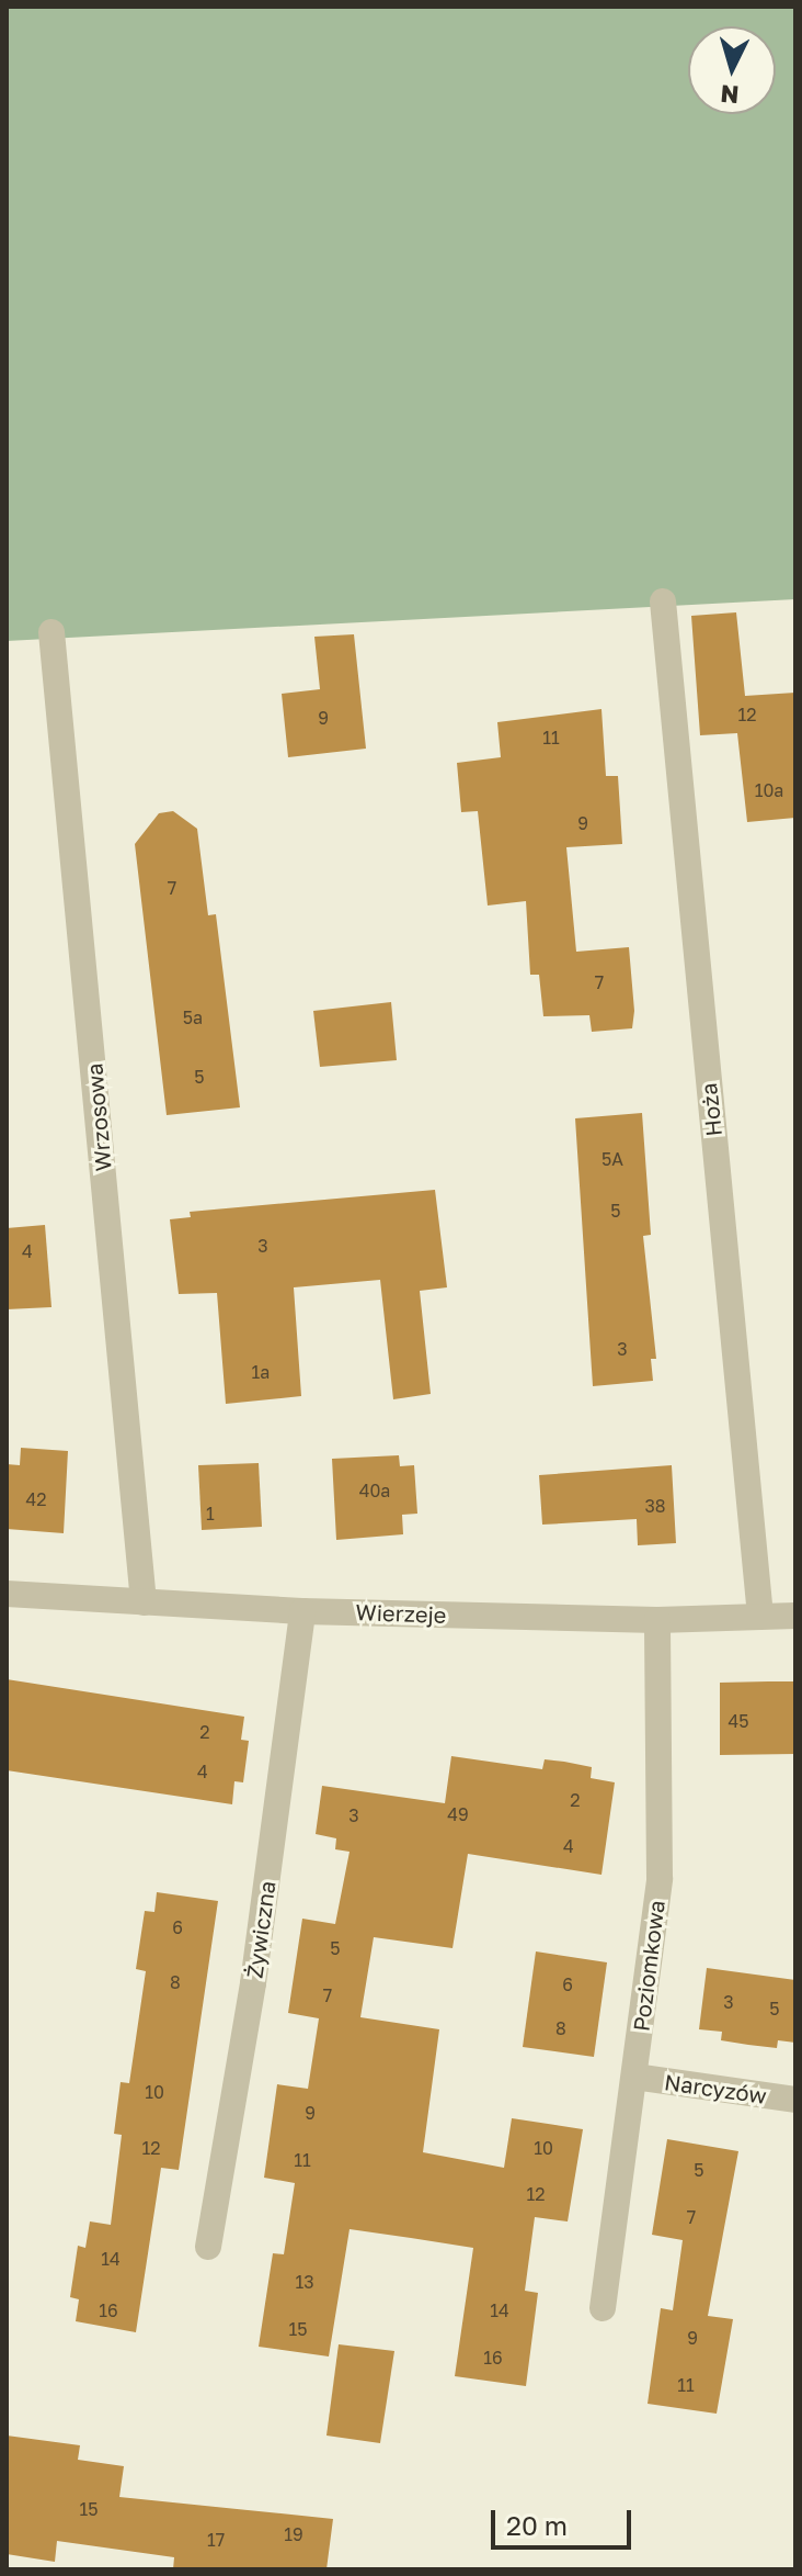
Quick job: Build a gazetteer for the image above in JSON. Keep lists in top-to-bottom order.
{
  "streets": {
    "street": [
      "Hoża",
      "Wrzosowa",
      "Wierzeje",
      "Żywiczna",
      "Poziomkowa",
      "Narcyzów"
    ]
  },
  "crossings": [
    ["Hoża", "Wierzeje"],
    ["Wrzosowa", "Wierzeje"],
    ["Wierzeje", "Żywiczna"],
    ["Wierzeje", "Poziomkowa"],
    ["Poziomkowa", "Narcyzów"]
  ],
  "house_numbers": [
    "12",
    "9",
    "11",
    "10a",
    "9",
    "7",
    "7",
    "5a",
    "5",
    "5A",
    "5",
    "3",
    "4",
    "3",
    "1a",
    "40a",
    "42",
    "38",
    "1",
    "45",
    "2",
    "4",
    "2",
    "49",
    "3",
    "4",
    "6",
    "5",
    "8",
    "6",
    "7",
    "3",
    "5",
    "8",
    "10",
    "9",
    "12",
    "10",
    "11",
    "5",
    "12",
    "7",
    "14",
    "13",
    "16",
    "14",
    "15",
    "9",
    "16",
    "11",
    "15",
    "19",
    "17"
  ],
  "scale_bar": "20 m",
  "north": "bottom"
}
